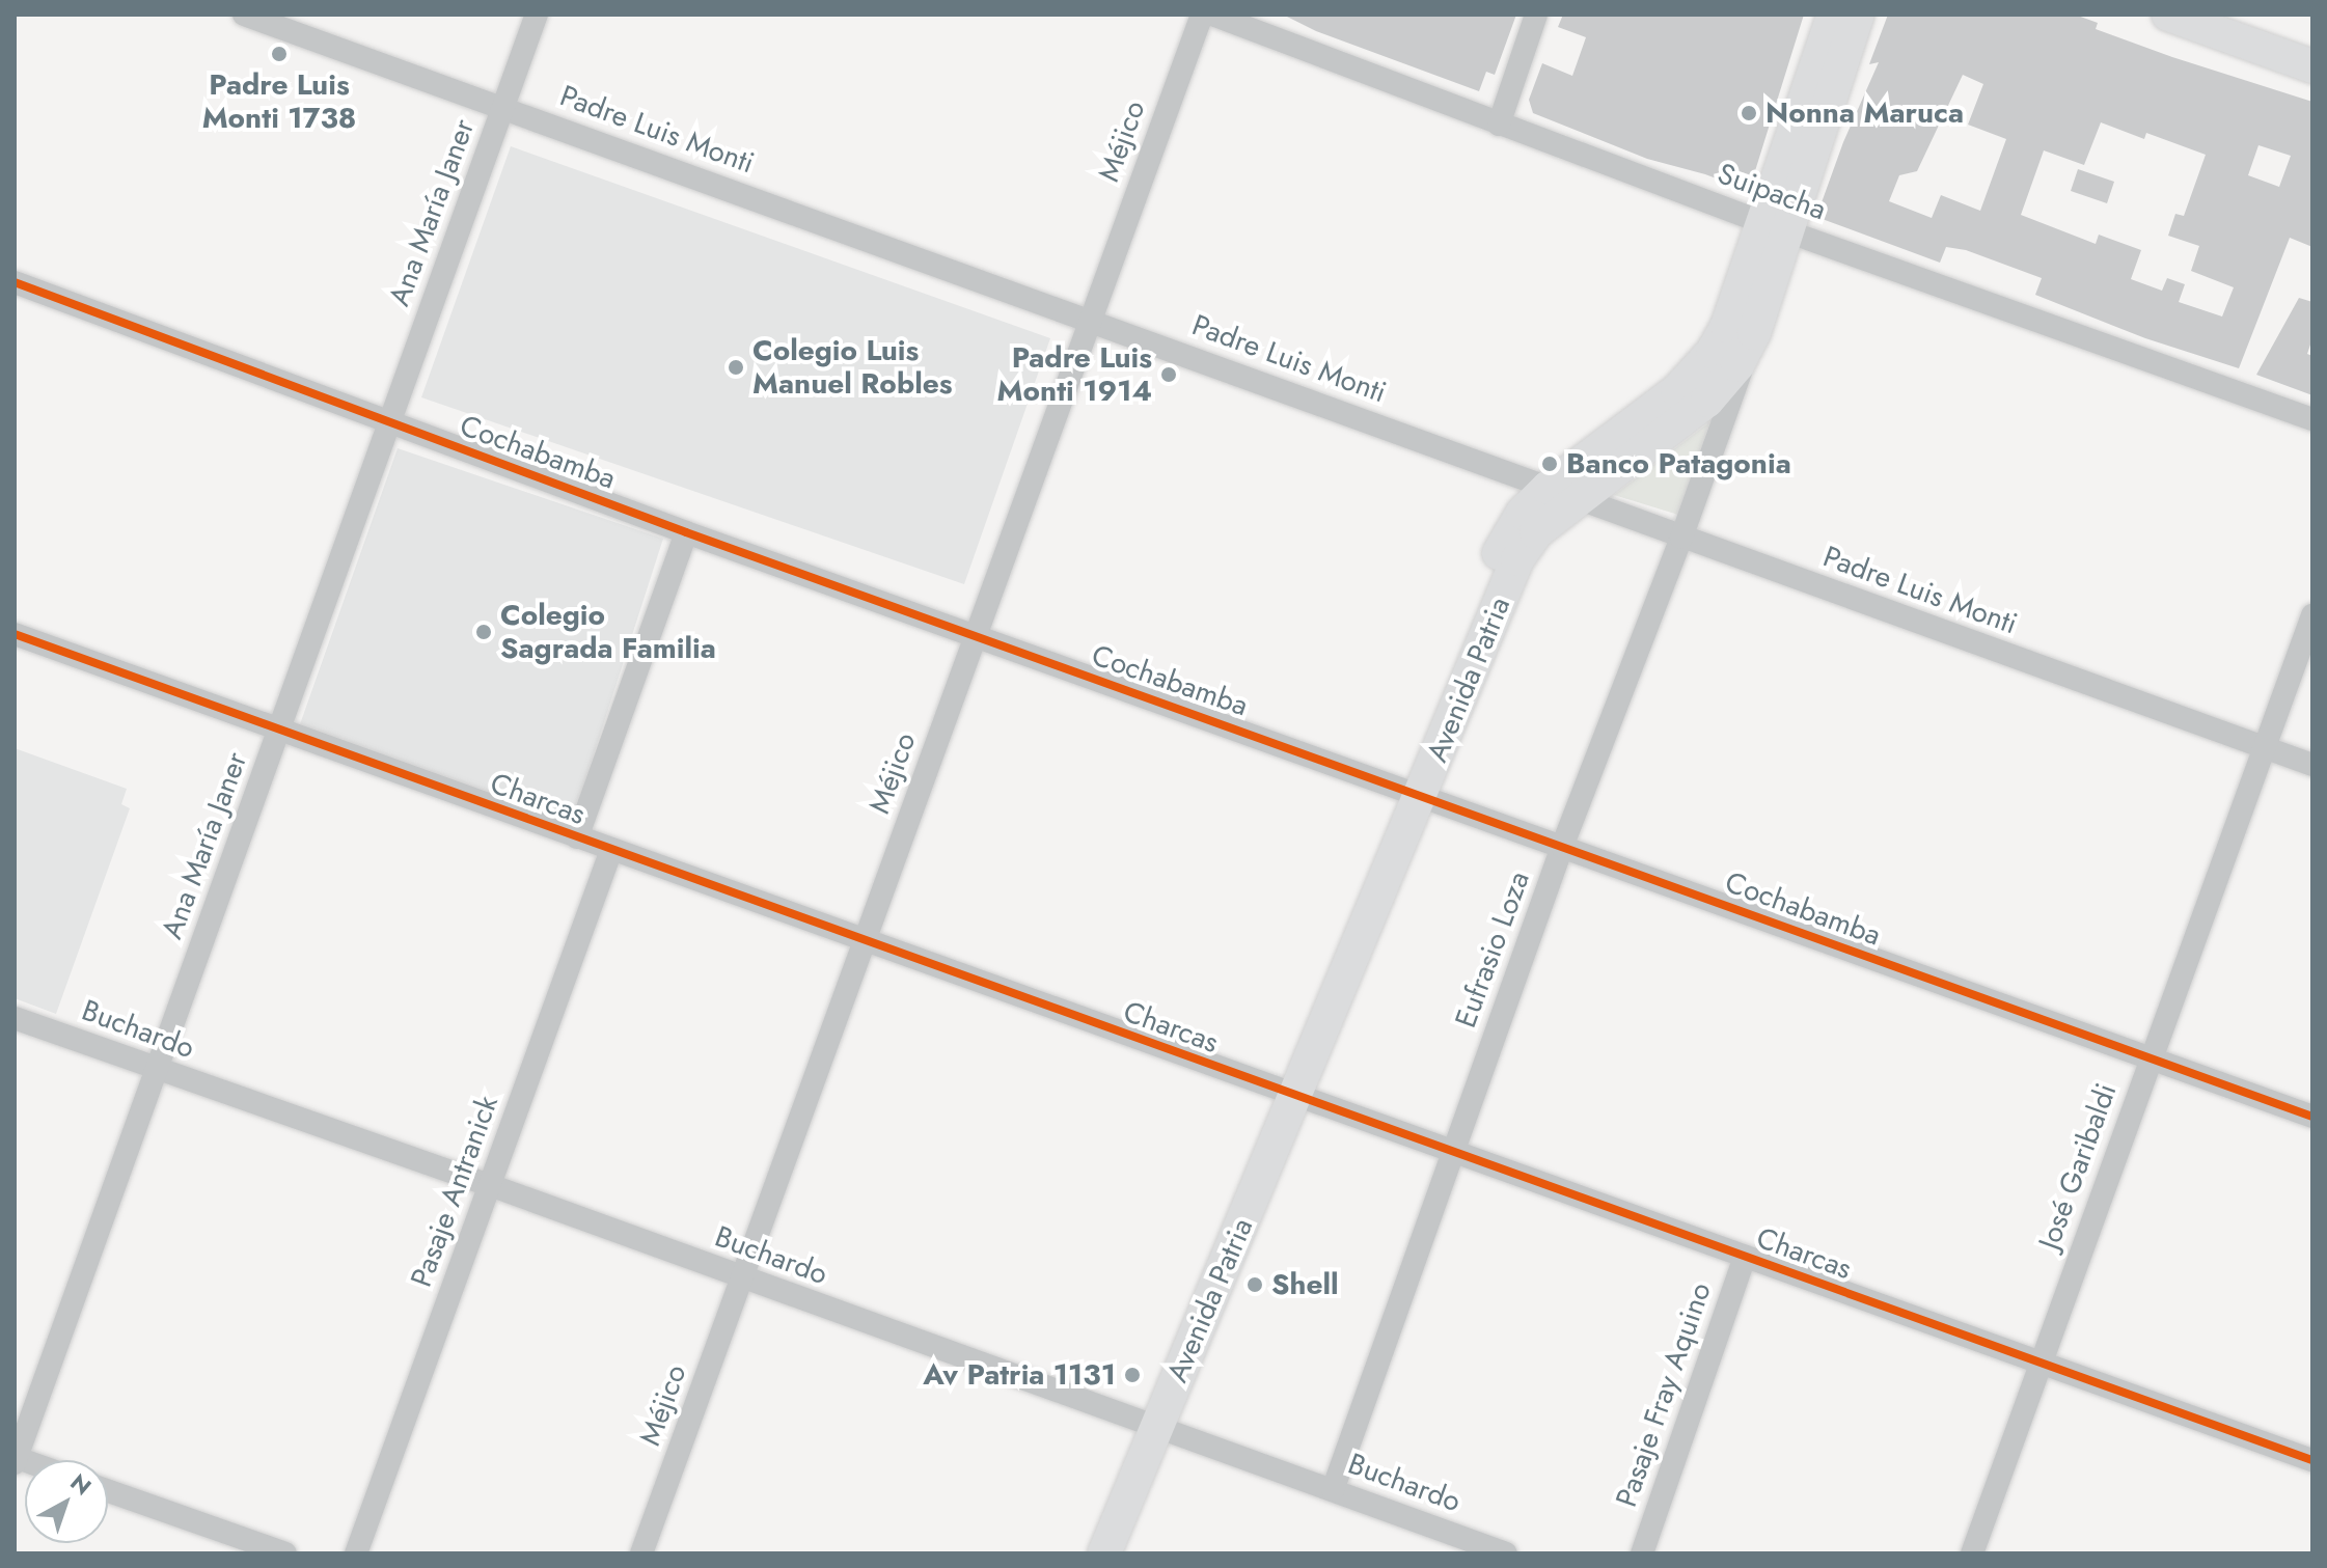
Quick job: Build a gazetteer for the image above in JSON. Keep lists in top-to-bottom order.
{
  "streets": {
    "main road": ["Avenida Patria"],
    "street": [
      "Padre Luis Monti",
      "Méjico",
      "Suipacha",
      "Ana María Janer",
      "Cochabamba",
      "Charcas",
      "Eufrasio Loza",
      "Buchardo",
      "José Garibaldi",
      "Pasaje Antranick",
      "Pasaje Fray Aquino"
    ]
  },
  "crossings": [
    ["Padre Luis Monti", "Méjico"],
    ["Padre Luis Monti", "Ana María Janer"],
    ["Padre Luis Monti", "Avenida Patria"],
    ["Padre Luis Monti", "Eufrasio Loza"],
    ["Padre Luis Monti", "José Garibaldi"],
    ["Méjico", "Cochabamba"],
    ["Méjico", "Charcas"],
    ["Méjico", "Buchardo"],
    ["Suipacha", "Avenida Patria"],
    ["Ana María Janer", "Cochabamba"],
    ["Ana María Janer", "Charcas"],
    ["Ana María Janer", "Buchardo"],
    ["Cochabamba", "Avenida Patria"],
    ["Cochabamba", "Eufrasio Loza"],
    ["Cochabamba", "José Garibaldi"],
    ["Avenida Patria", "Charcas"],
    ["Avenida Patria", "Eufrasio Loza"],
    ["Avenida Patria", "Buchardo"],
    ["Charcas", "Eufrasio Loza"],
    ["Charcas", "José Garibaldi"],
    ["Charcas", "Pasaje Antranick"],
    ["Charcas", "Pasaje Fray Aquino"],
    ["Eufrasio Loza", "Buchardo"],
    ["Buchardo", "Pasaje Antranick"]
  ],
  "places": [
    "Padre Luis Monti 1738",
    "Nonna Maruca",
    "Colegio Luis Manuel Robles",
    "Padre Luis Monti 1914",
    "Banco Patagonia",
    "Colegio Sagrada Familia",
    "Shell",
    "Av Patria 1131"
  ],
  "north": "top right"
}
